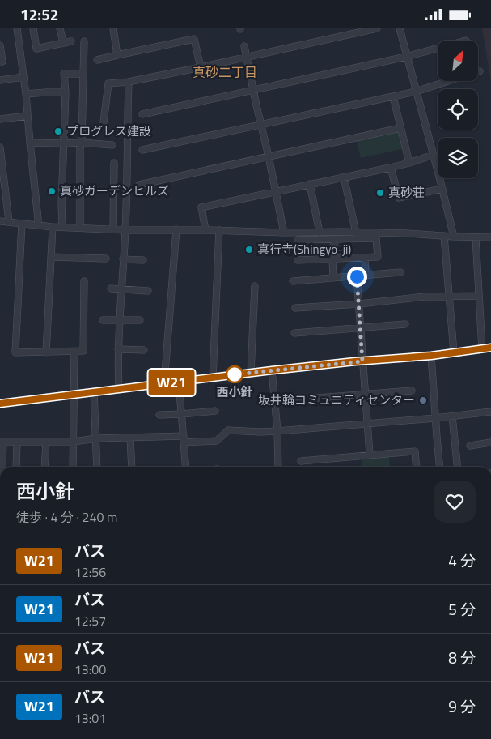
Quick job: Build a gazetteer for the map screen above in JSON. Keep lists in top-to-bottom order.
{
  "districts": ["真砂二丁目"],
  "places": [
    "プログレス建設",
    "真砂ガーデンヒルズ",
    "真砂荘",
    "真行寺(Shingyo-ji)",
    "西小針",
    "坂井輪コミュニティセンター"
  ],
  "lines": ["bus line W21"],
  "north": "top right",
  "page": {
    "status": "12:52",
    "on_map": "W21",
    "heading": ["西小針", "徒歩 · 4 分 · 240 m"],
    "list": [
      {
        "mark": "W21",
        "name": "バス",
        "note": "12:56",
        "value": "4 分"
      },
      {
        "mark": "W21",
        "name": "バス",
        "note": "12:57",
        "value": "5 分"
      },
      {
        "mark": "W21",
        "name": "バス",
        "note": "13:00",
        "value": "8 分"
      },
      {
        "mark": "W21",
        "name": "バス",
        "note": "13:01",
        "value": "9 分"
      }
    ]
  }
}
